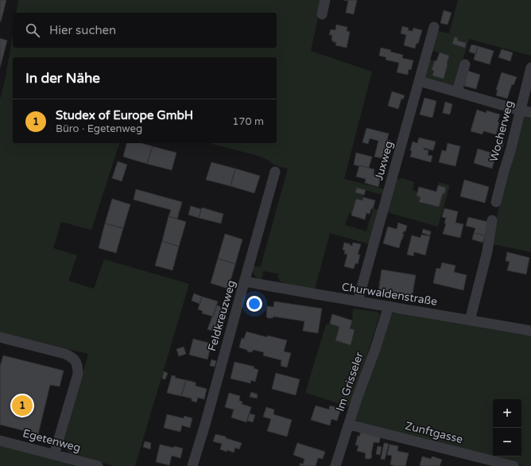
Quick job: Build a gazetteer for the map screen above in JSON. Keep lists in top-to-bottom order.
{
  "streets": {
    "street": [
      "Wocherweg",
      "Juxweg",
      "Churwaldenstraße",
      "Feldkreuzweg",
      "Im Grisseler",
      "Zunftgasse",
      "Egetenweg"
    ]
  },
  "crossings": [
    ["Juxweg", "Churwaldenstraße"],
    ["Churwaldenstraße", "Feldkreuzweg"],
    ["Churwaldenstraße", "Im Grisseler"],
    ["Im Grisseler", "Zunftgasse"]
  ],
  "page": {
    "search": "Hier suchen",
    "heading": "In der Nähe",
    "list": [
      {
        "mark": "1",
        "name": "Studex of Europe GmbH",
        "note": "Büro · Egetenweg",
        "value": "170 m"
      }
    ],
    "pins": "1",
    "map_buttons": ["+", "−"]
  }
}
